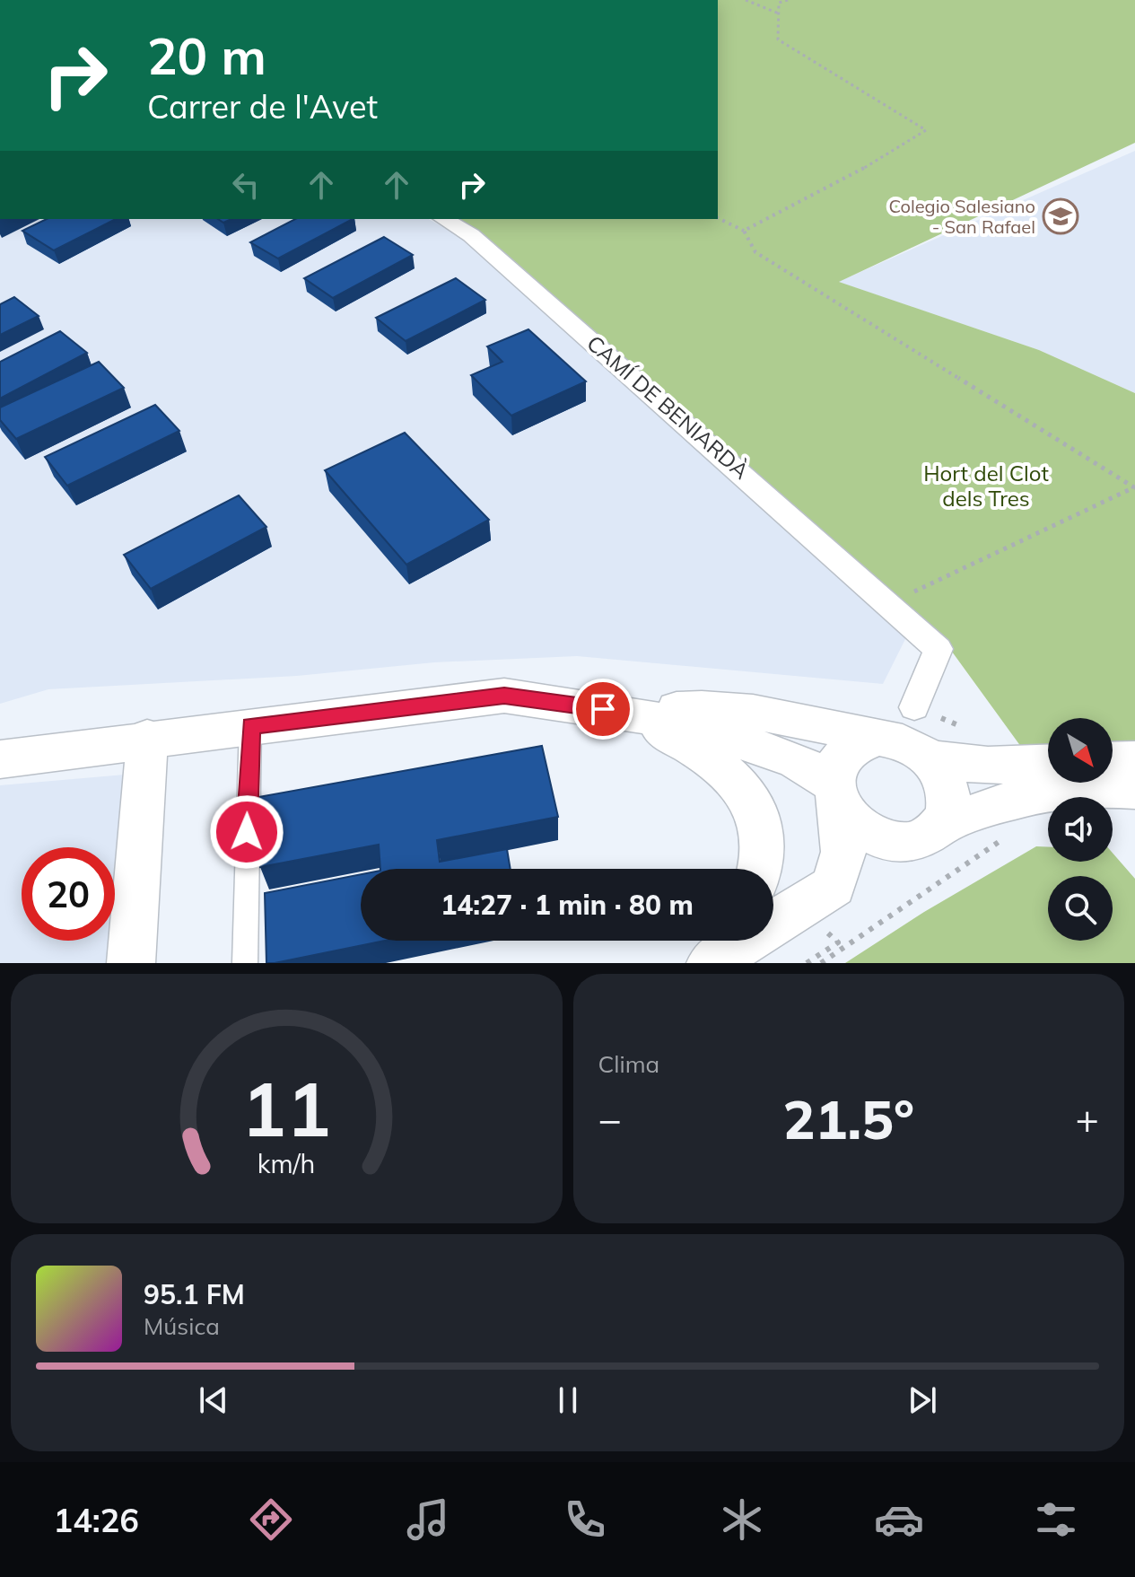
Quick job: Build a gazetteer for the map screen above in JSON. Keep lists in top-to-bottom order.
{
  "streets": {
    "street": ["CAMÍ DE BENIARDÀ"]
  },
  "parks": ["Hort del Clot dels Tres"],
  "places": {
    "school or university": ["Colegio Salesiano - San Rafael"]
  },
  "north": "bottom right",
  "page": {
    "turn": ["20 m", "Carrer de l'Avet"],
    "limit": "20",
    "trip": "14:27 · 1 min · 80 m",
    "tile": "Clima",
    "heat": ["−", "21.5°", "+"],
    "song": ["95.1 FM", "Música"],
    "tabs": "14:26",
    "gauge": ["11", "km/h"]
  }
}
